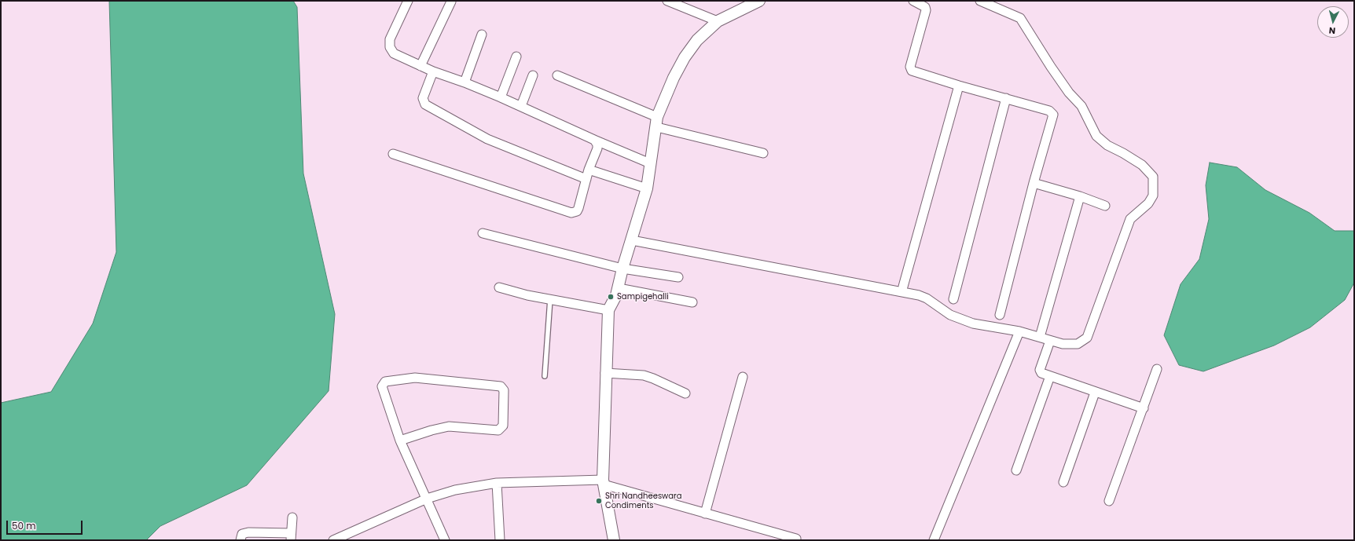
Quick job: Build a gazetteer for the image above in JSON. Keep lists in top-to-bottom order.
{
  "places": ["Sampigehalli", "Shri Nandheeswara Condiments"],
  "scale_bar": "50 m",
  "north": "bottom"
}
